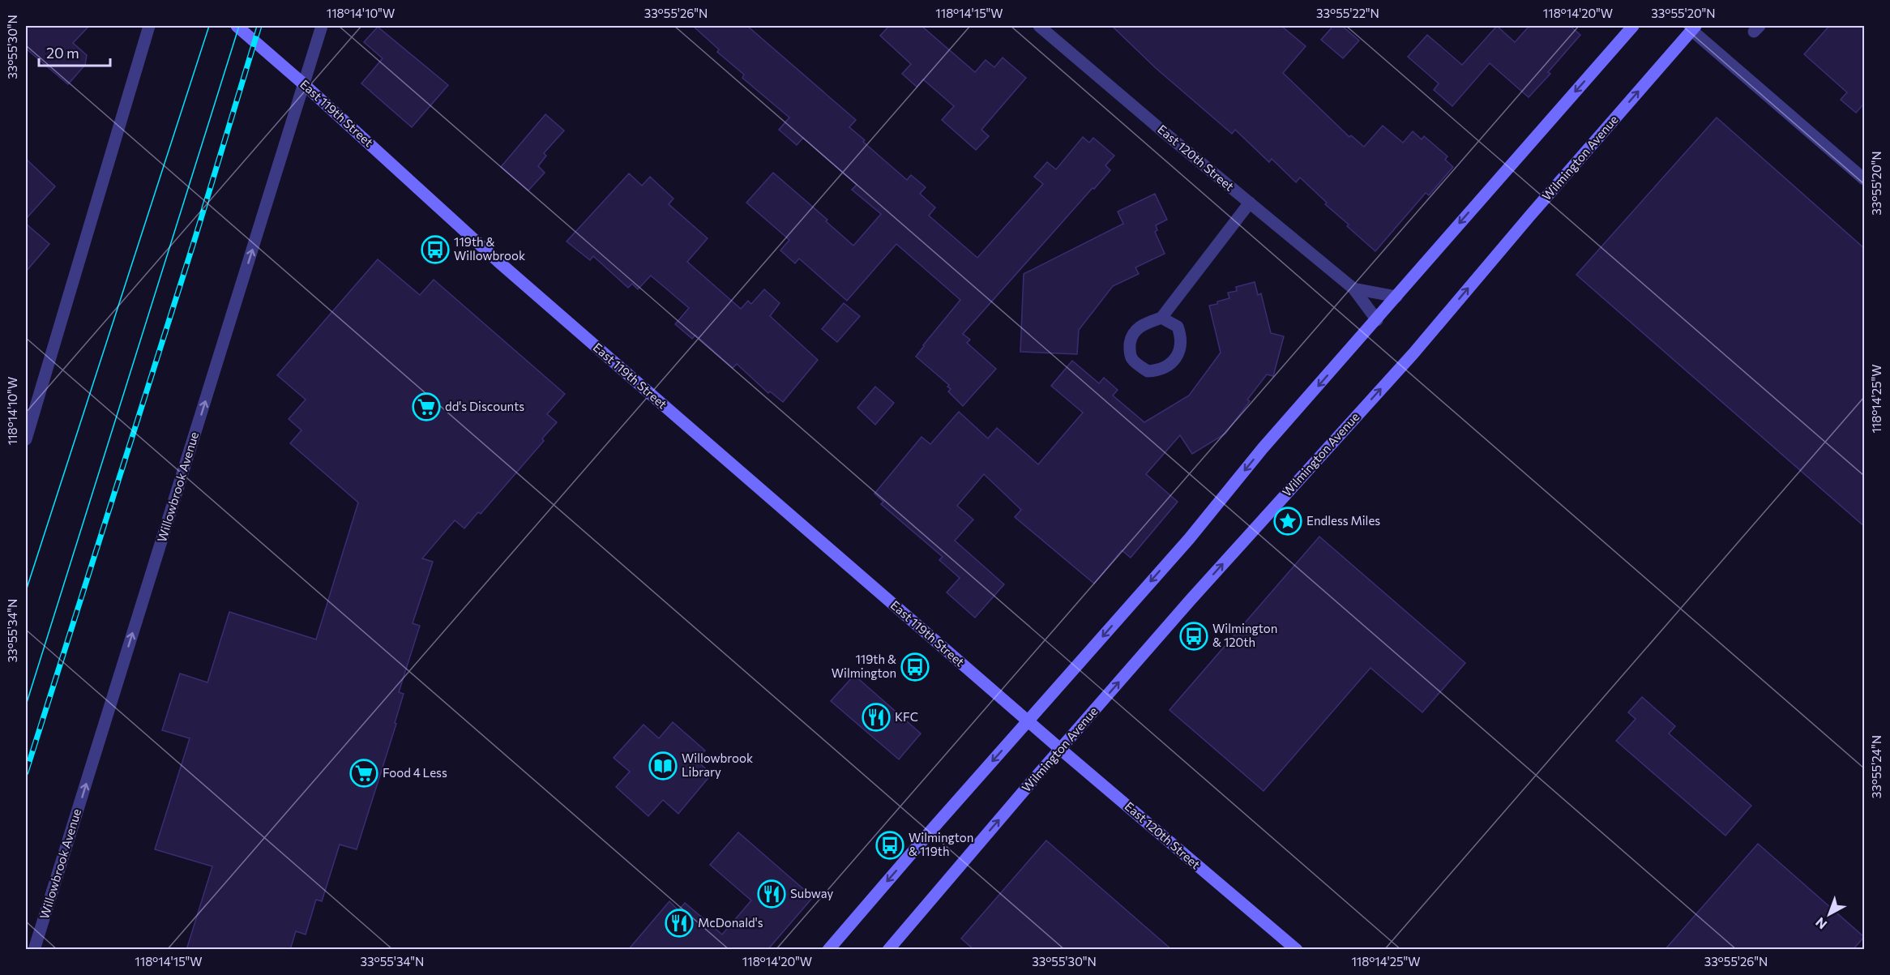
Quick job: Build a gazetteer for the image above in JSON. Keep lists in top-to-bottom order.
{
  "streets": {
    "main road": ["East 119th Street", "East 120th Street", "Wilmington Avenue"],
    "street": ["Willowbrook Avenue"]
  },
  "crossings": [
    ["East 119th Street", "East 120th Street"],
    ["East 119th Street", "Willowbrook Avenue"],
    ["East 120th Street", "Wilmington Avenue"]
  ],
  "one_way": ["Willowbrook Avenue"],
  "places": {
    "bus stop": [
      "119th & Willowbrook",
      "Wilmington & 120th",
      "119th & Wilmington",
      "Wilmington & 119th"
    ],
    "supermarket": ["dd's Discounts", "Food 4 Less"],
    "place": ["Endless Miles"],
    "restaurant": ["KFC", "Subway", "McDonald's"],
    "library": ["Willowbrook Library"]
  },
  "scale_bar": "20 m",
  "north": "bottom left",
  "coordinates": [
    "118°14'10\"W",
    "33°55'26\"N",
    "118°14'15\"W",
    "33°55'22\"N",
    "118°14'20\"W",
    "33°55'20\"N",
    "33°55'30\"N",
    "118°14'25\"W",
    "33°55'34\"N",
    "33°55'24\"N"
  ]
}
